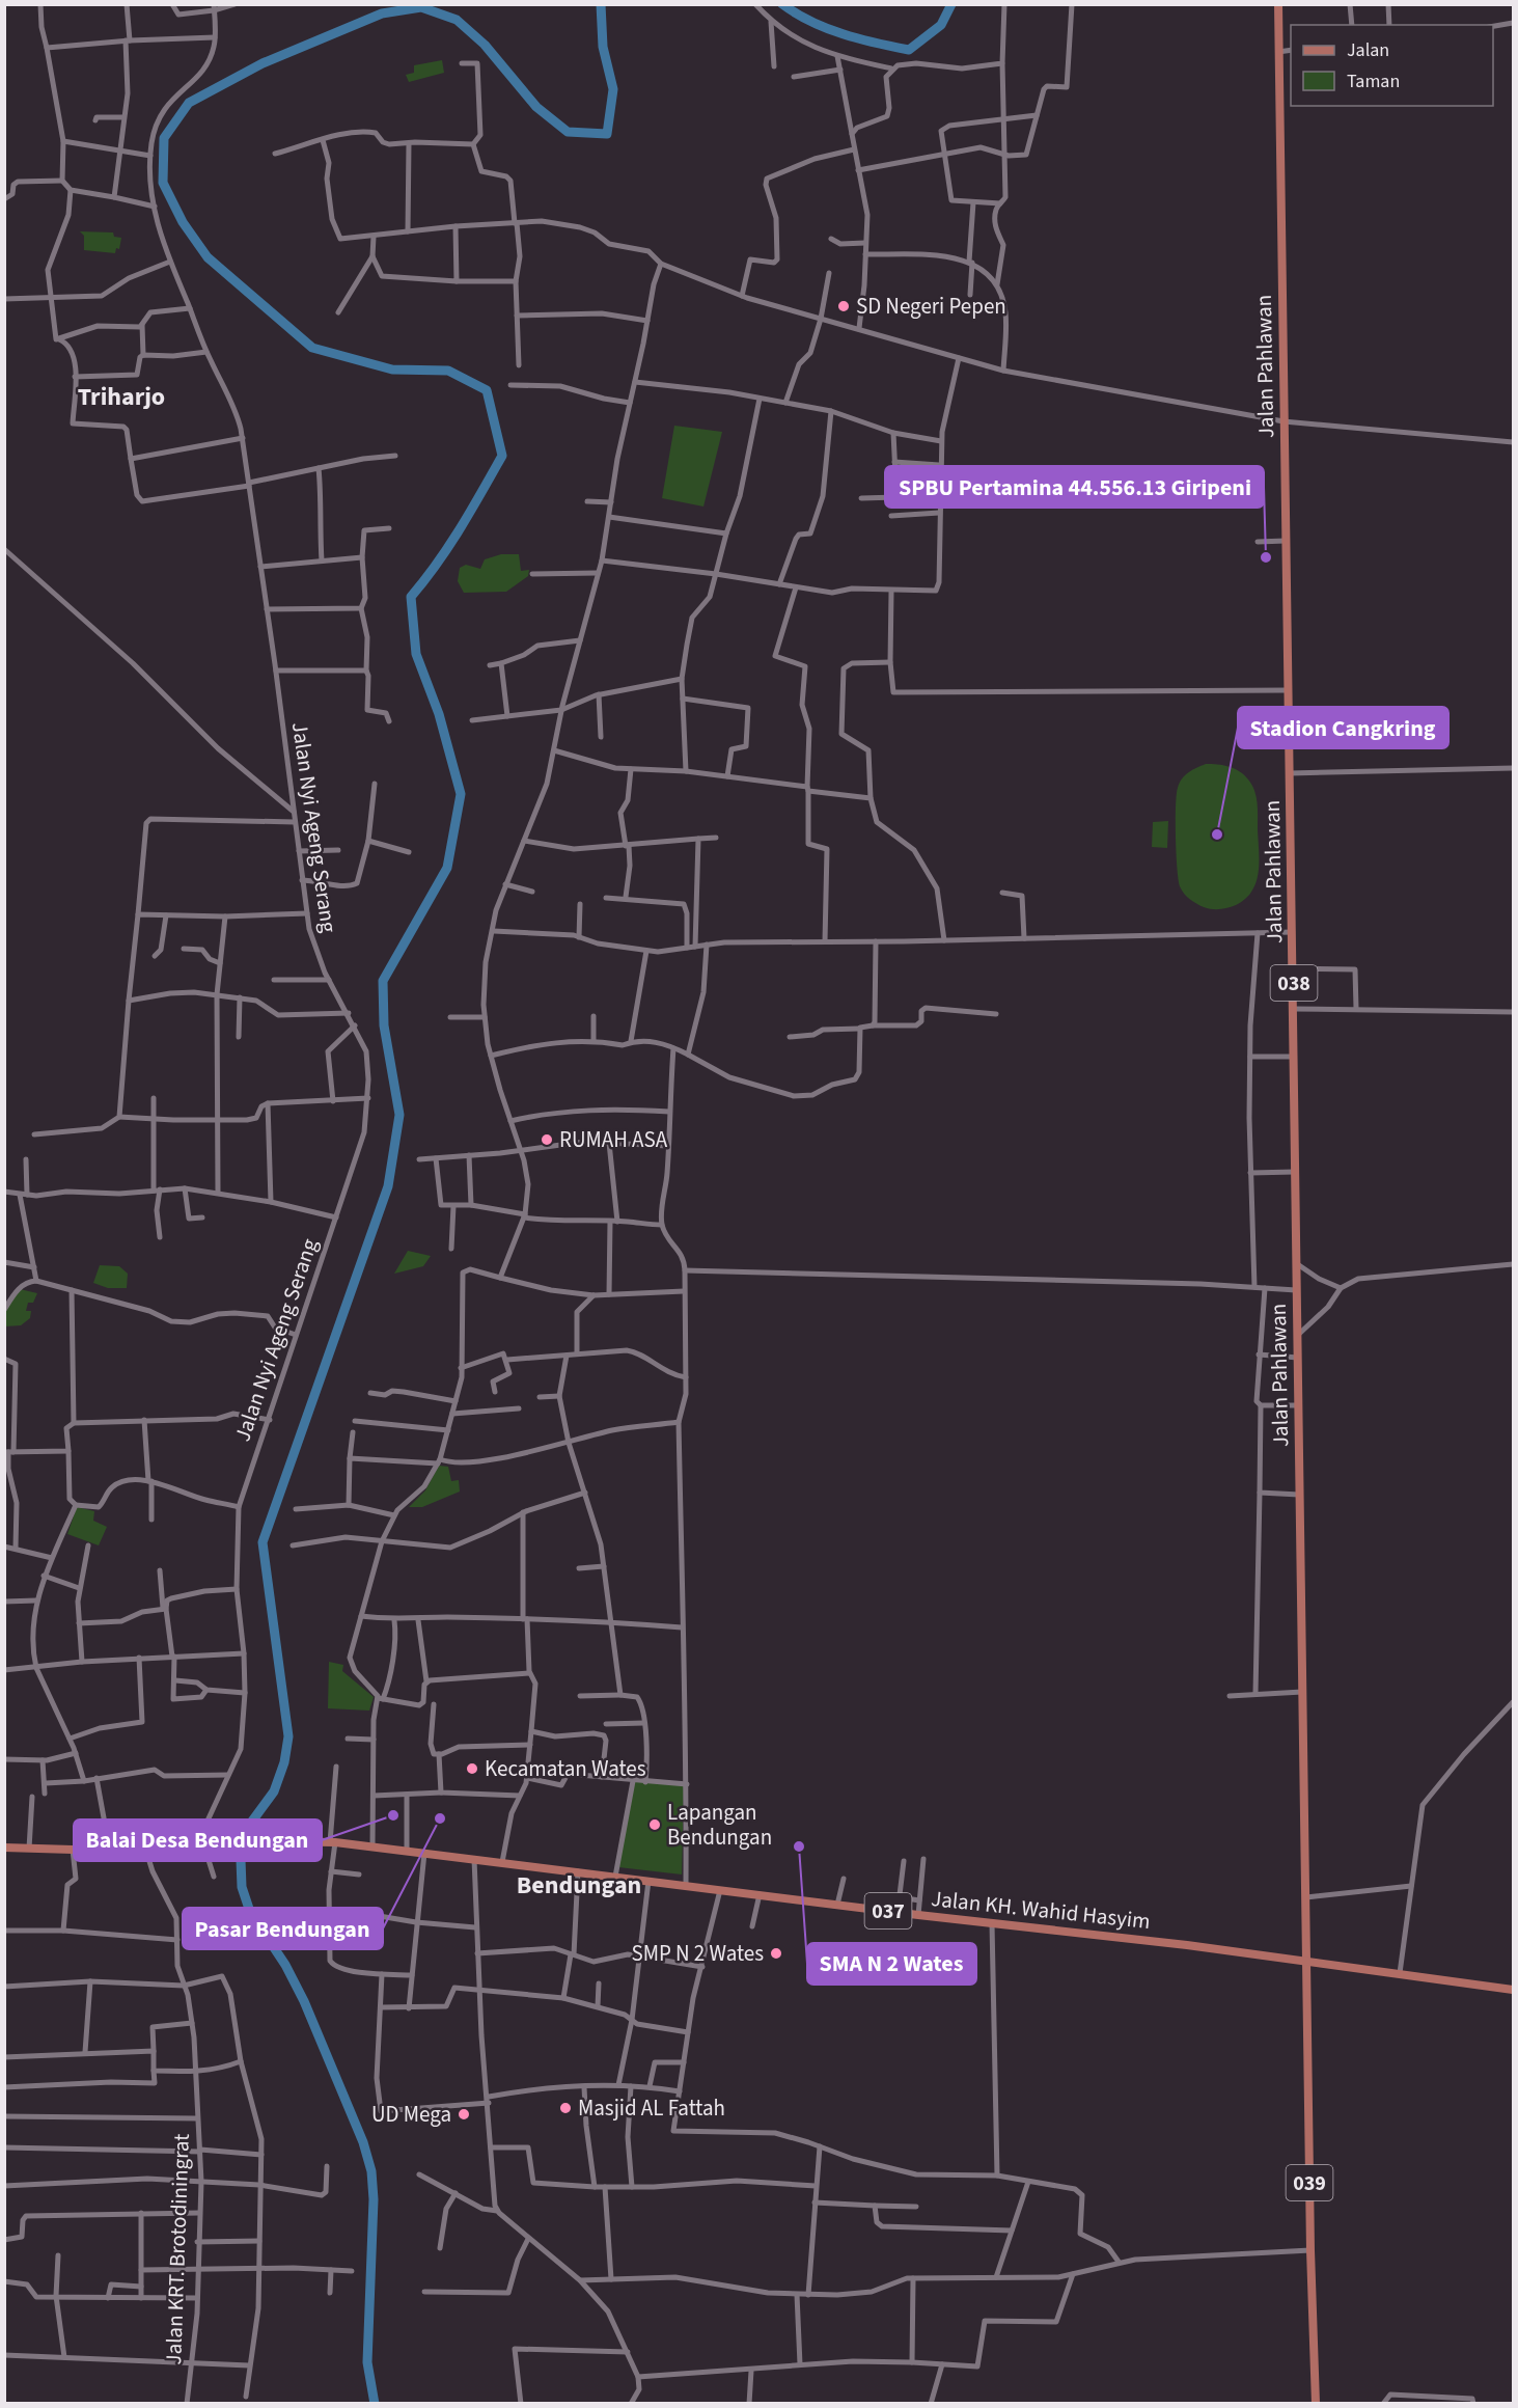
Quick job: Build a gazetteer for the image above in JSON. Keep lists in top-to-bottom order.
{
  "streets": {
    "main road": [
      "Jalan Pahlawan",
      "038",
      "Jalan KH. Wahid Hasyim",
      "037",
      "039"
    ],
    "street": ["Jalan Nyi Ageng Serang", "Jalan KRT. Brotodiningrat"]
  },
  "crossings": [
    ["Jalan Pahlawan", "Jalan KH. Wahid Hasyim"],
    ["Jalan Pahlawan", "039"],
    ["Jalan Nyi Ageng Serang", "Jalan KH. Wahid Hasyim"],
    ["Jalan KH. Wahid Hasyim", "039"],
    ["Jalan KH. Wahid Hasyim", "Jalan KRT. Brotodiningrat"]
  ],
  "districts": ["Triharjo", "Bendungan"],
  "places": [
    "SD Negeri Pepen",
    "SPBU Pertamina 44.556.13 Giripeni",
    "Stadion Cangkring",
    "RUMAH ASA",
    "Kecamatan Wates",
    "Balai Desa Bendungan",
    "Pasar Bendungan",
    "Lapangan Bendungan",
    "SMA N 2 Wates",
    "SMP N 2 Wates",
    "Masjid AL Fattah",
    "UD Mega"
  ],
  "legend": ["Jalan", "Taman"]
}
